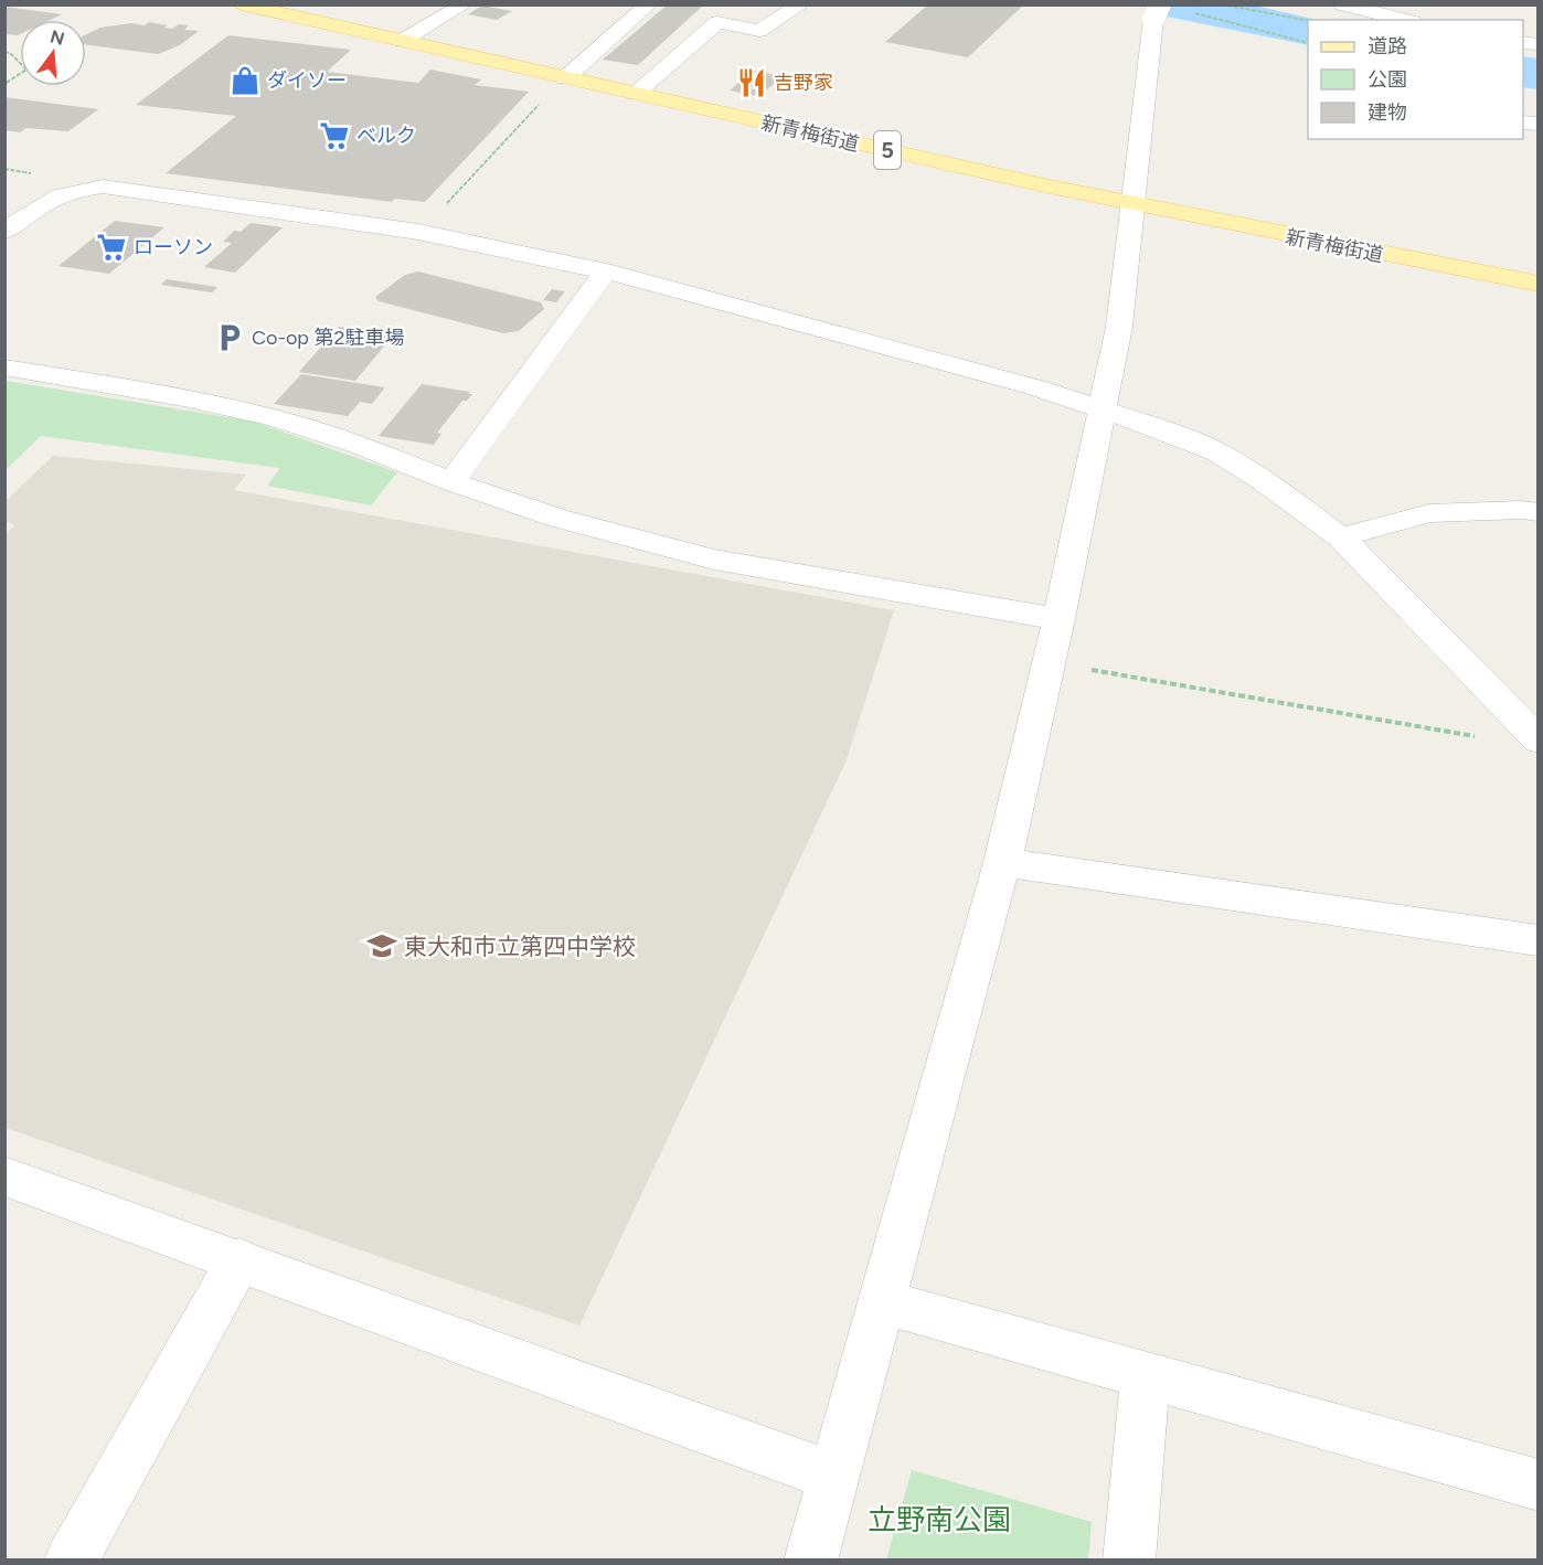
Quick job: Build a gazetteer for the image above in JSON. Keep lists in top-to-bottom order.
{
  "streets": {
    "main road": ["新青梅街道", "5"]
  },
  "parks": ["立野南公園"],
  "places": {
    "shop": ["ダイソー"],
    "restaurant": ["吉野家"],
    "supermarket": ["ベルク", "ローソン"],
    "parking": ["Co-op 第2駐車場"],
    "school or university": ["東大和市立第四中学校"]
  },
  "legend": ["道路", "公園", "建物"],
  "north": "top"
}
